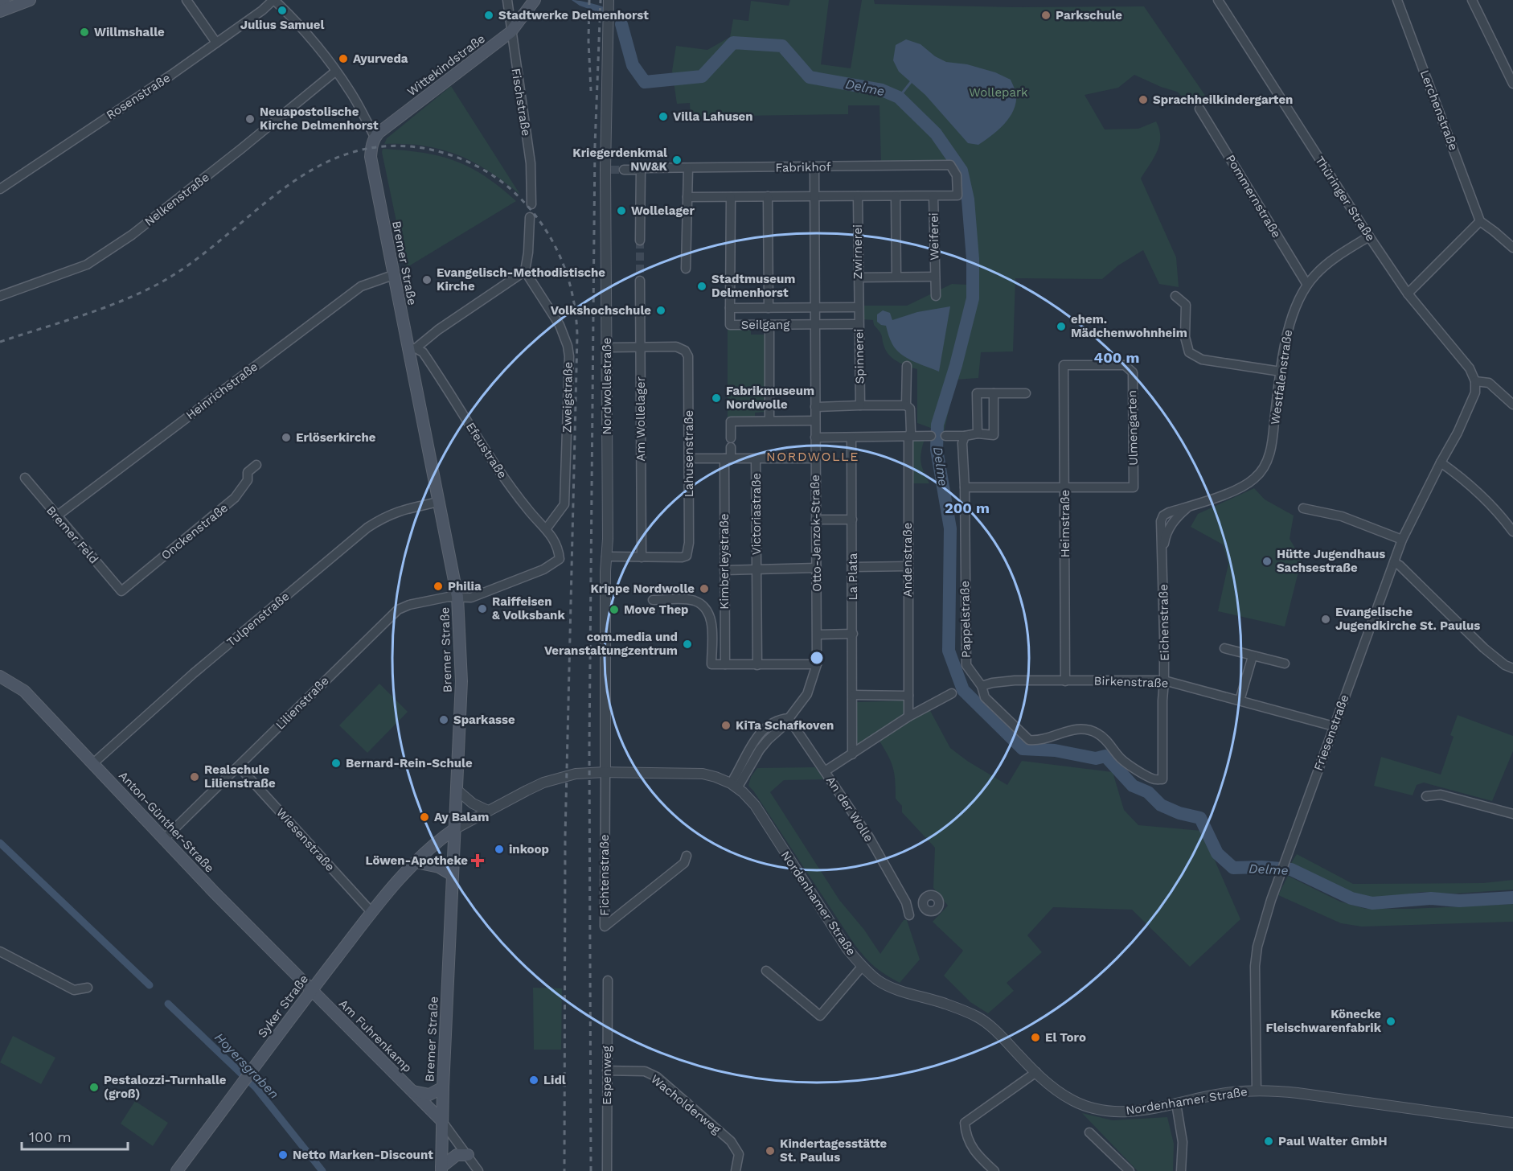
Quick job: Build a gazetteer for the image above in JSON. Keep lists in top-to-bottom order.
{
  "streets": {
    "main road": [
      "Wittekindstraße",
      "Bremer Straße",
      "Anton-Günther-Straße",
      "Syker Straße",
      "Am Fuhrenkamp"
    ],
    "street": [
      "Rosenstraße",
      "Fischstraße",
      "Lerchenstraße",
      "Fabrikhof",
      "Pommernstraße",
      "Thüringer Straße",
      "Nelkenstraße",
      "Weiferei",
      "Zwirnerei",
      "Seilgang",
      "Spinnerei",
      "Westfalenstraße",
      "Nordwollestraße",
      "Heinrichstraße",
      "Zweigstraße",
      "Am Wollelager",
      "Ulmengarten",
      "Efeustraße",
      "Lahusenstraße",
      "Victoriastraße",
      "Heimstraße",
      "Onckenstraße",
      "Otto-Jenzok-Straße",
      "Bremer Feld",
      "Andenstraße",
      "Kimberleystraße",
      "La Plata",
      "Tulpenstraße",
      "Pappelstraße",
      "Eichenstraße",
      "Birkenstraße",
      "Lilienstraße",
      "Friesenstraße",
      "An der Wolle",
      "Wiesenstraße",
      "Fichtenstraße",
      "Nordenhamer Straße",
      "Espenweg",
      "Wacholderweg"
    ]
  },
  "crossings": [
    ["Wittekindstraße", "Fischstraße"],
    ["Wittekindstraße", "Bremer Straße"],
    ["Fabrikhof", "Weiferei"],
    ["Fabrikhof", "Otto-Jenzok-Straße"],
    ["Pommernstraße", "Westfalenstraße"],
    ["Thüringer Straße", "Westfalenstraße"],
    ["Thüringer Straße", "Friesenstraße"],
    ["Weiferei", "Zwirnerei"],
    ["Zwirnerei", "Seilgang"],
    ["Zwirnerei", "Spinnerei"],
    ["Bremer Straße", "Heinrichstraße"],
    ["Bremer Straße", "Efeustraße"],
    ["Bremer Straße", "Tulpenstraße"],
    ["Bremer Straße", "Lilienstraße"],
    ["Bremer Straße", "Nordenhamer Straße"],
    ["Bremer Straße", "Syker Straße"],
    ["Bremer Straße", "Am Fuhrenkamp"],
    ["Seilgang", "Spinnerei"],
    ["Seilgang", "Otto-Jenzok-Straße"],
    ["Westfalenstraße", "Eichenstraße"],
    ["Nordwollestraße", "Lahusenstraße"],
    ["Nordwollestraße", "Fichtenstraße"],
    ["Nordwollestraße", "Nordenhamer Straße"],
    ["Heinrichstraße", "Bremer Feld"],
    ["Zweigstraße", "Efeustraße"],
    ["Am Wollelager", "Lahusenstraße"],
    ["Ulmengarten", "Heimstraße"],
    ["Efeustraße", "Lilienstraße"],
    ["Victoriastraße", "Otto-Jenzok-Straße"],
    ["Heimstraße", "Birkenstraße"],
    ["Onckenstraße", "Bremer Feld"],
    ["Otto-Jenzok-Straße", "An der Wolle"],
    ["Otto-Jenzok-Straße", "Nordenhamer Straße"],
    ["Tulpenstraße", "Anton-Günther-Straße"],
    ["Pappelstraße", "Eichenstraße"],
    ["Pappelstraße", "Birkenstraße"],
    ["Eichenstraße", "Birkenstraße"],
    ["Birkenstraße", "Friesenstraße"],
    ["Lilienstraße", "Anton-Günther-Straße"],
    ["Lilienstraße", "Wiesenstraße"],
    ["Friesenstraße", "Nordenhamer Straße"],
    ["Anton-Günther-Straße", "Syker Straße"],
    ["Anton-Günther-Straße", "Am Fuhrenkamp"],
    ["Wiesenstraße", "Syker Straße"],
    ["Fichtenstraße", "Nordenhamer Straße"],
    ["Nordenhamer Straße", "Syker Straße"],
    ["Syker Straße", "Am Fuhrenkamp"],
    ["Espenweg", "Wacholderweg"]
  ],
  "districts": ["NORDWOLLE"],
  "water": ["Delme", "Hoyersgraben"],
  "parks": ["Wollepark"],
  "places": {
    "other": [
      "Julius Samuel",
      "Stadtwerke Delmenhorst",
      "Parkschule",
      "Willmshalle",
      "Ayurveda",
      "Sprachheilkindergarten",
      "Villa Lahusen",
      "Neuapostolische Kirche Delmenhorst",
      "Kriegerdenkmal NW&K",
      "Wollelager",
      "Evangelisch-Methodistische Kirche",
      "Stadtmuseum Delmenhorst",
      "Volkshochschule",
      "ehem. Mädchenwohnheim",
      "Fabrikmuseum Nordwolle",
      "Erlöserkirche",
      "Hütte Jugendhaus Sachsestraße",
      "Philia",
      "Krippe Nordwolle",
      "Raiffeisen & Volksbank",
      "Move Thep",
      "Evangelische Jugendkirche St. Paulus",
      "com.media und Veranstaltungzentrum",
      "Sparkasse",
      "KiTa Schafkoven",
      "Bernard-Rein-Schule",
      "Realschule Lilienstraße",
      "Ay Balam",
      "inkoop",
      "Könecke Fleischwarenfabrik",
      "El Toro",
      "Lidl",
      "Pestalozzi-Turnhalle (groß)",
      "Paul Walter GmbH",
      "Kindertagesstätte St. Paulus",
      "Netto Marken-Discount"
    ],
    "health": ["Löwen-Apotheke"]
  },
  "scale_bar": "100 m",
  "rings": ["400 m", "200 m"]
}
